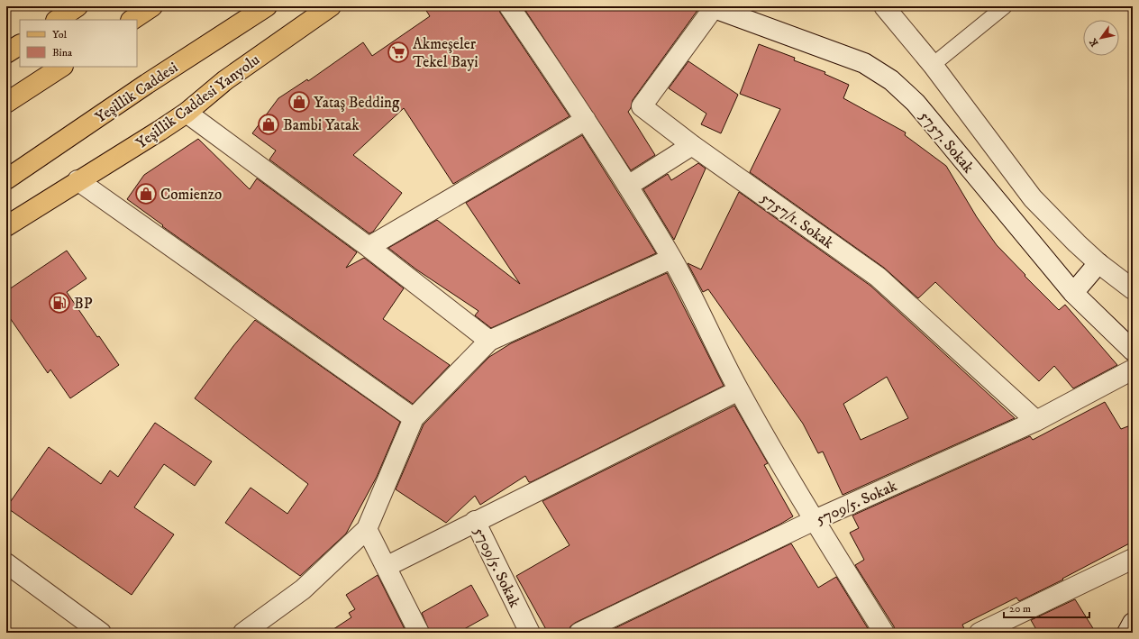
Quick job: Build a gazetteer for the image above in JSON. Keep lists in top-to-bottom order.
{
  "streets": {
    "main road": ["Yeşillik Caddesi", "Yeşillik Caddesi Yanyolu"],
    "street": ["5757. Sokak", "5757/1. Sokak", "5709/5. Sokak"]
  },
  "crossings": [
    ["5757. Sokak", "5757/1. Sokak"],
    ["5757/1. Sokak", "5709/5. Sokak"]
  ],
  "places": {
    "supermarket": ["Akmeşeler Tekel Bayi"],
    "shop": ["Yataş Bedding", "Bambi Yatak", "Comienzo"],
    "fuel station": ["BP"]
  },
  "legend": ["Yol", "Bina"],
  "scale_bar": "20 m",
  "north": "bottom left"
}
